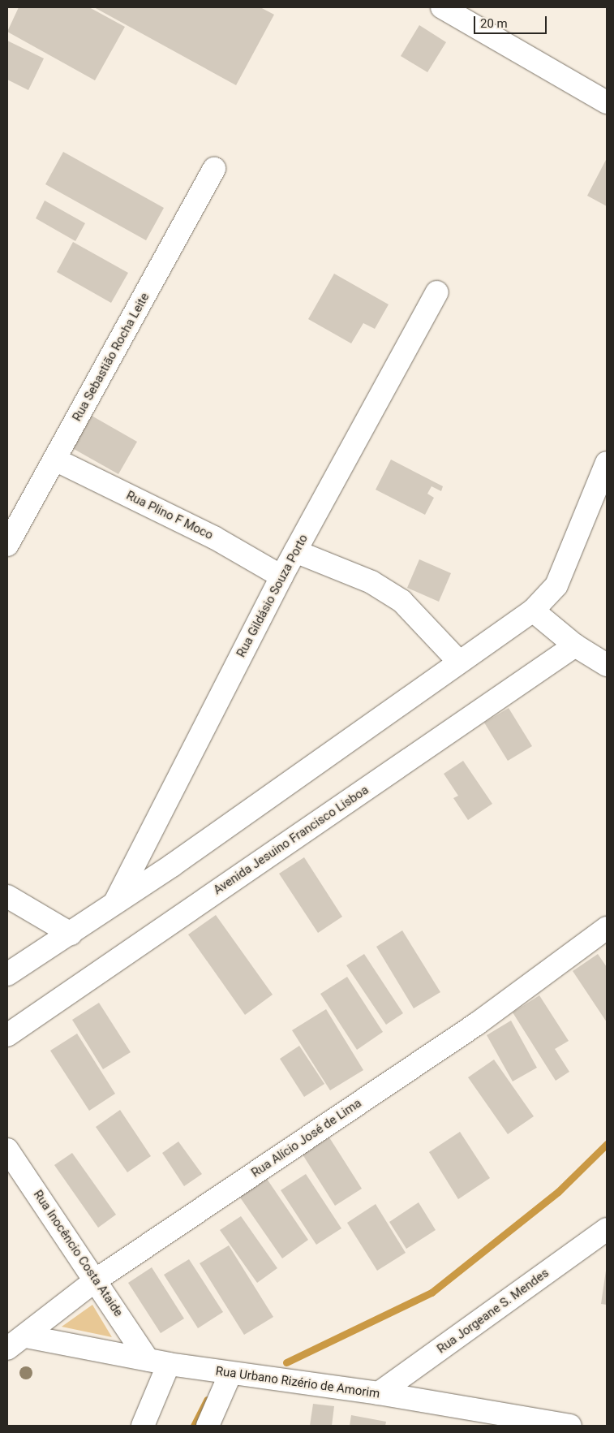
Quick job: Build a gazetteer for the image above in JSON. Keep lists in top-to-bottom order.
{
  "streets": {
    "street": [
      "Rua Sebastião Rocha Leite",
      "Rua Plino F Moco",
      "Rua Gildásio Souza Porto",
      "Avenida Jesuino Francisco Lisboa",
      "Rua Alício José de Lima",
      "Rua Inocêncio Costa Ataide",
      "Rua Jorgeane S. Mendes",
      "Rua Urbano Rizério de Amorim"
    ]
  },
  "crossings": [
    ["Rua Sebastião Rocha Leite", "Rua Plino F Moco"],
    ["Rua Plino F Moco", "Rua Gildásio Souza Porto"],
    ["Rua Alício José de Lima", "Rua Inocêncio Costa Ataide"],
    ["Rua Alício José de Lima", "Rua Urbano Rizério de Amorim"],
    ["Rua Inocêncio Costa Ataide", "Rua Urbano Rizério de Amorim"],
    ["Rua Jorgeane S. Mendes", "Rua Urbano Rizério de Amorim"]
  ],
  "scale_bar": "20 m"
}
